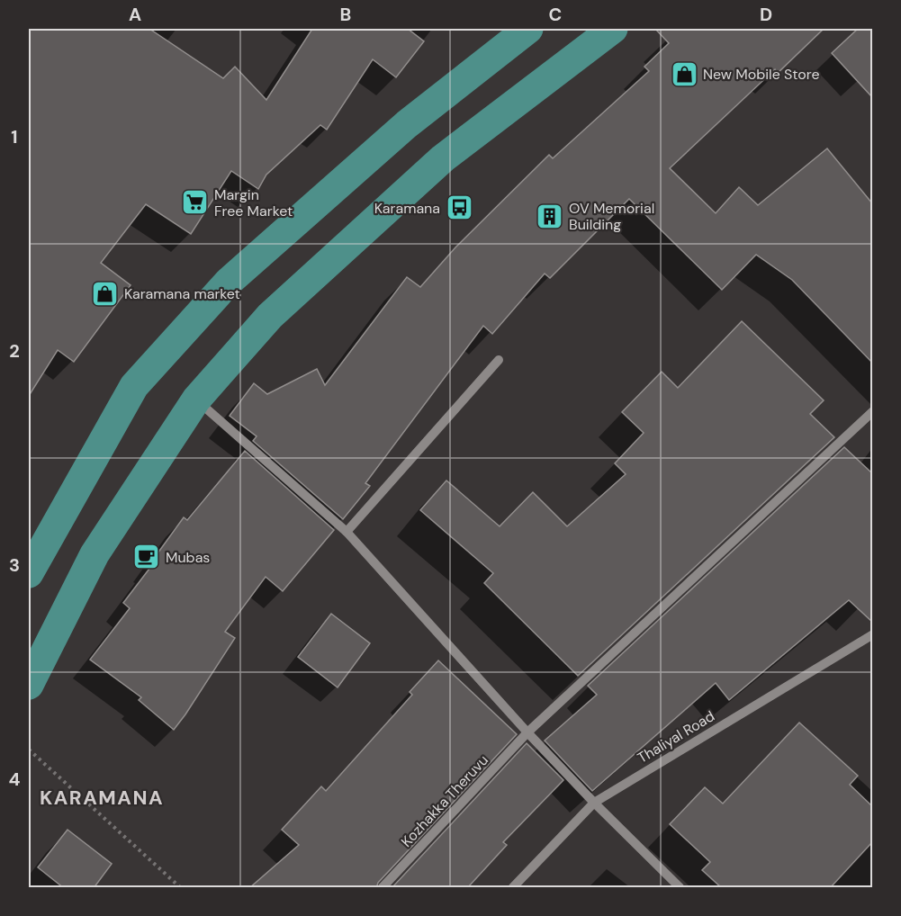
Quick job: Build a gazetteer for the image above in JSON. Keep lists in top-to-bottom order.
{
  "streets": {
    "street": ["Thaliyal Road", "Kozhakka Theruvu"]
  },
  "districts": ["KARAMANA"],
  "places": {
    "shop": ["New Mobile Store", "Karamana market"],
    "supermarket": ["Margin Free Market"],
    "bus stop": ["Karamana"],
    "building": ["OV Memorial Building"],
    "cafe": ["Mubas"]
  },
  "grid": {
    "columns": [
      "A",
      "B",
      "C",
      "D"
    ],
    "rows": [
      "1",
      "2",
      "3",
      "4"
    ]
  }
}
